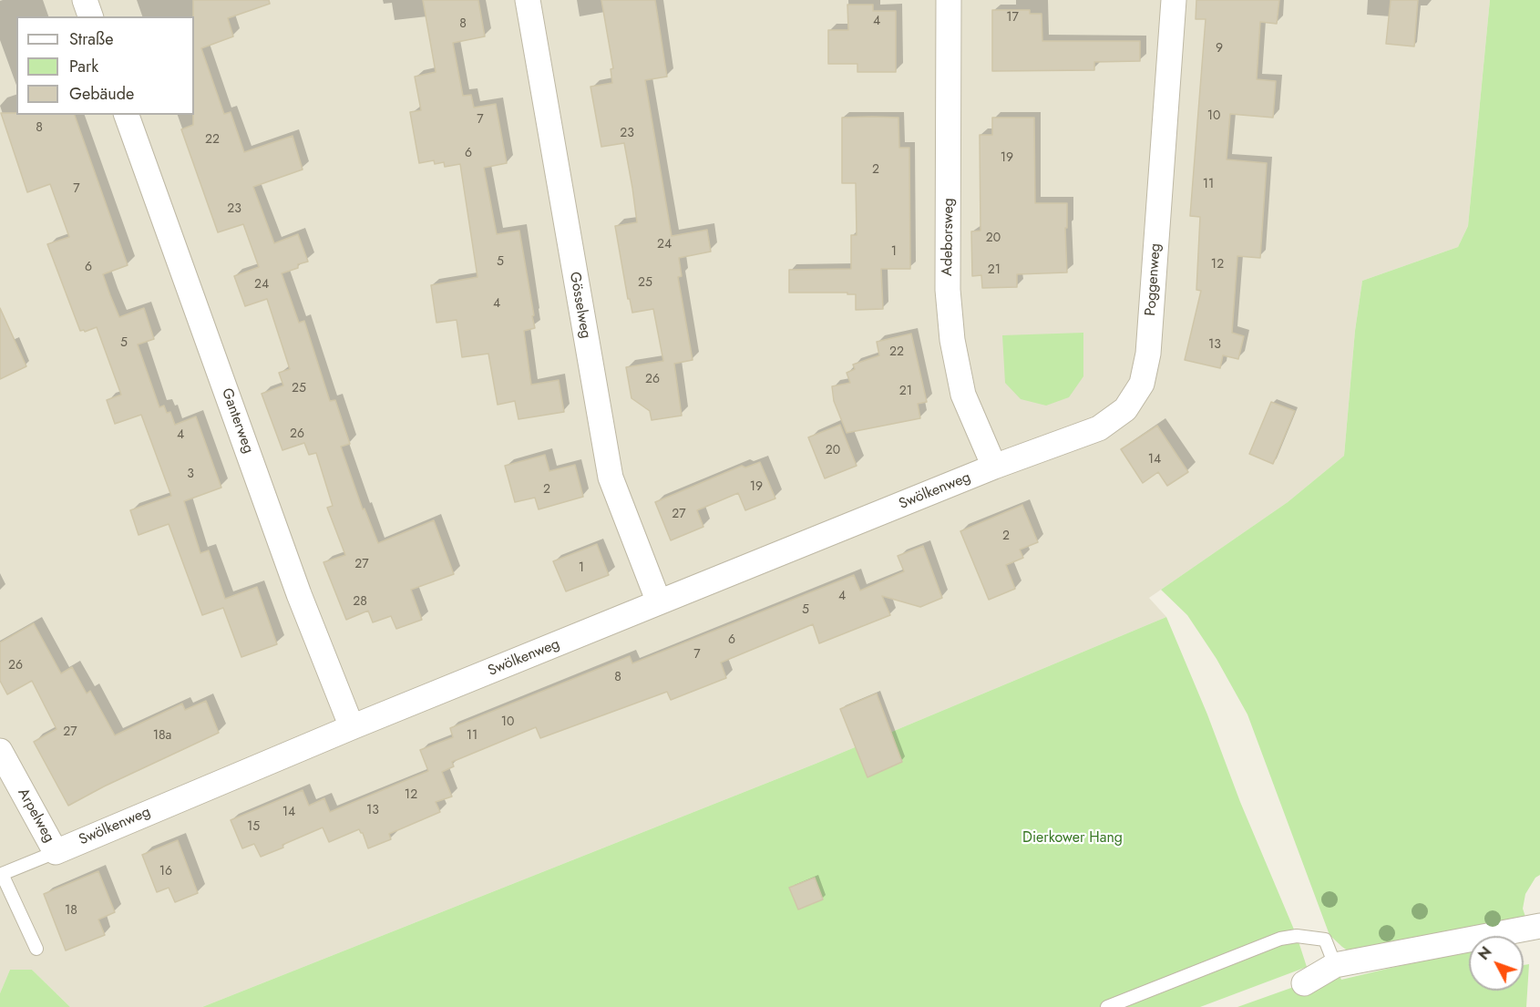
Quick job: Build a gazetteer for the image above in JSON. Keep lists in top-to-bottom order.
{
  "streets": {
    "street": [
      "Adeborsweg",
      "Poggenweg",
      "Gösselweg",
      "Ganterweg",
      "Swölkenweg",
      "Arpelweg"
    ]
  },
  "crossings": [
    ["Adeborsweg", "Poggenweg"],
    ["Adeborsweg", "Swölkenweg"],
    ["Poggenweg", "Swölkenweg"],
    ["Gösselweg", "Swölkenweg"],
    ["Ganterweg", "Swölkenweg"],
    ["Swölkenweg", "Arpelweg"]
  ],
  "parks": ["Dierkower Hang"],
  "house_numbers": [
    "17",
    "4",
    "8",
    "9",
    "10",
    "7",
    "8",
    "23",
    "22",
    "6",
    "19",
    "2",
    "11",
    "7",
    "23",
    "20",
    "24",
    "1",
    "5",
    "12",
    "6",
    "21",
    "25",
    "24",
    "4",
    "5",
    "13",
    "22",
    "26",
    "25",
    "21",
    "26",
    "4",
    "20",
    "14",
    "3",
    "19",
    "2",
    "27",
    "2",
    "27",
    "1",
    "4",
    "28",
    "5",
    "6",
    "7",
    "26",
    "8",
    "10",
    "27",
    "18a",
    "11",
    "12",
    "13",
    "14",
    "15",
    "16",
    "18"
  ],
  "legend": ["Straße", "Park", "Gebäude"],
  "north": "top left"
}
